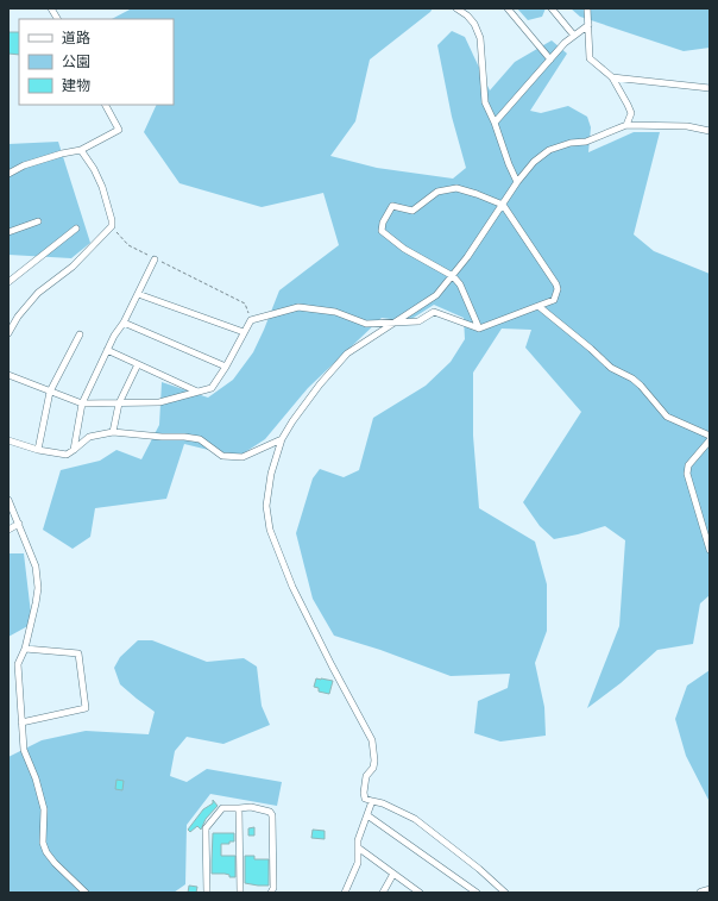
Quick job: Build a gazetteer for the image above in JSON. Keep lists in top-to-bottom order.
{
  "legend": ["道路", "公園", "建物"]
}
